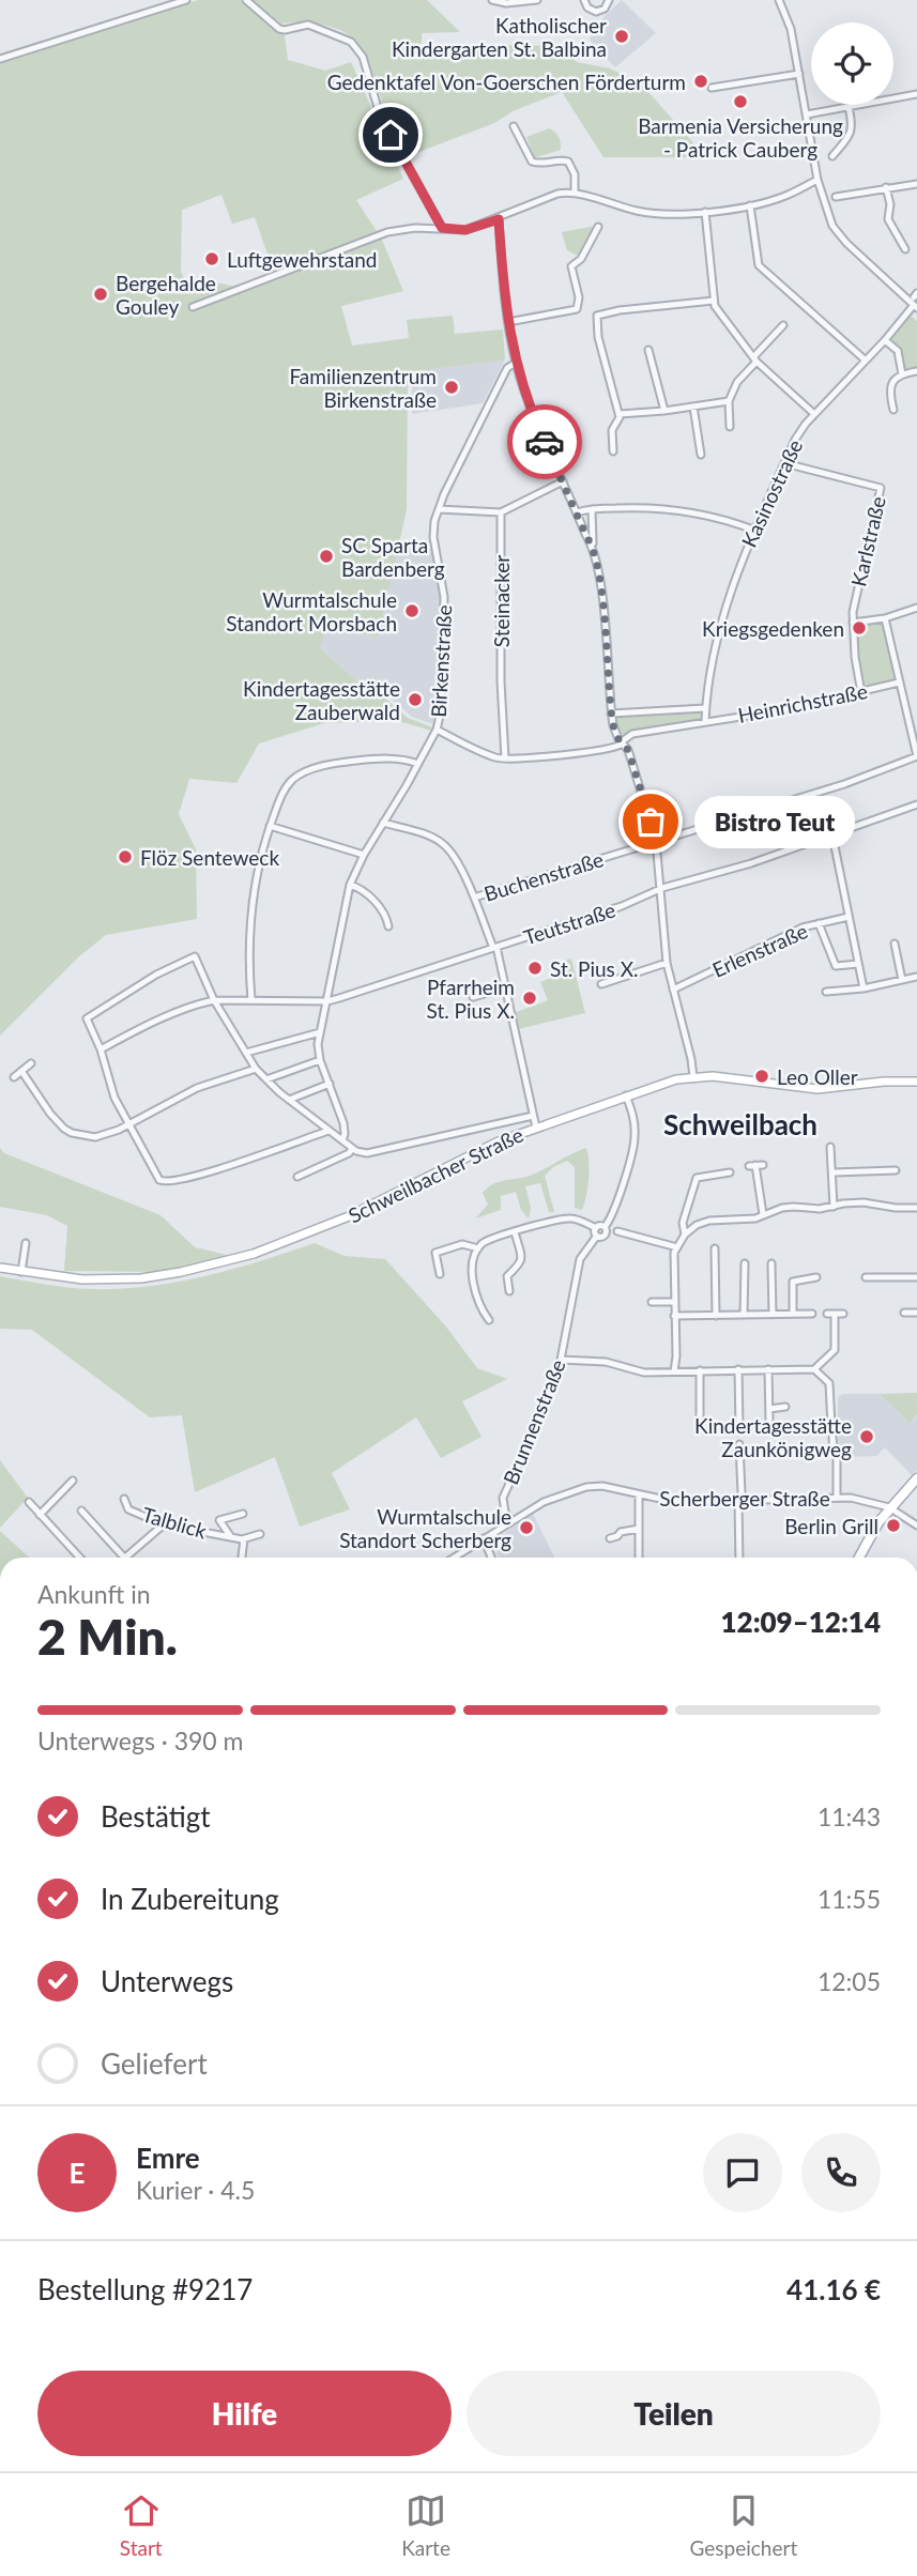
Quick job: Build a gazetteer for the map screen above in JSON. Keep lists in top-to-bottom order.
{
  "streets": {
    "main road": ["Schweilbacher Straße"],
    "street": [
      "Kasinostraße",
      "Karlstraße",
      "Steinacker",
      "Birkenstraße",
      "Heinrichstraße",
      "Buchenstraße",
      "Teutstraße",
      "Erlenstraße",
      "Brunnenstraße",
      "Scherberger Straße",
      "Talblick"
    ]
  },
  "crossings": [
    ["Kasinostraße", "Karlstraße"],
    ["Kasinostraße", "Heinrichstraße"],
    ["Karlstraße", "Heinrichstraße"],
    ["Steinacker", "Heinrichstraße"],
    ["Birkenstraße", "Teutstraße"],
    ["Schweilbacher Straße", "Brunnenstraße"],
    ["Brunnenstraße", "Scherberger Straße"]
  ],
  "districts": ["Schweilbach"],
  "places": [
    "Katholischer Kindergarten St. Balbina",
    "Gedenktafel Von-Goerschen Förderturm",
    "Barmenia Versicherung - Patrick Cauberg",
    "Luftgewehrstand",
    "Bergehalde Gouley",
    "Familienzentrum Birkenstraße",
    "SC Sparta Bardenberg",
    "Wurmtalschule Standort Morsbach",
    "Kriegsgedenken",
    "Kindertagesstätte Zauberwald",
    "Bistro Teut",
    "Flöz Senteweck",
    "St. Pius X.",
    "Pfarrheim St. Pius X.",
    "Leo Oller",
    "Kindertagesstätte Zaunkönigweg",
    "Berlin Grill",
    "Wurmtalschule Standort Scherberg"
  ],
  "page": {
    "bubble": "Bistro Teut",
    "heading": ["2 Min.", "Ankunft in", "12:09–12:14"],
    "panel": [
      "Emre",
      "Kurier · 4.5",
      "Bestellung #9217",
      "41.16 €"
    ],
    "bar": "Unterwegs · 390 m",
    "list": [
      ["Bestätigt", "11:43"],
      ["In Zubereitung", "11:55"],
      ["Unterwegs", "12:05"],
      "Geliefert"
    ],
    "round": "E",
    "buttons": ["Hilfe", "Teilen"],
    "tabs": ["Start", "Karte", "Gespeichert"]
  }
}
